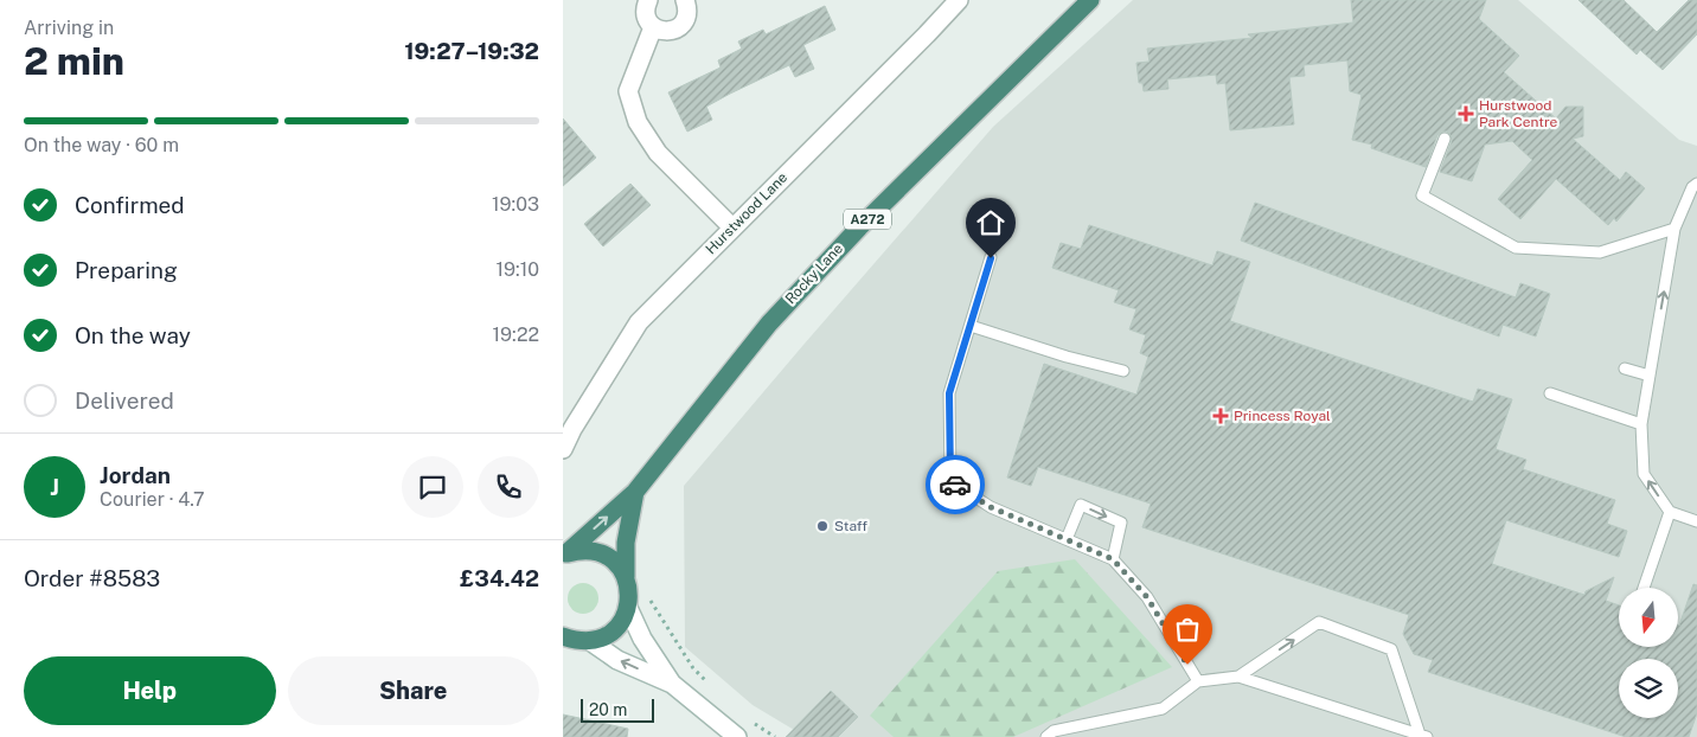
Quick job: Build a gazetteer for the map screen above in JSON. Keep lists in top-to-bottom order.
{
  "streets": {
    "highway": ["A272", "Rocky Lane"],
    "street": ["Hurstwood Lane"]
  },
  "places": {
    "health": ["Hurstwood Park Centre", "Princess Royal"],
    "other": ["Staff"]
  },
  "scale_bar": "20 m",
  "north": "bottom",
  "page": {
    "heading": ["2 min", "Arriving in", "19:27–19:32"],
    "panel": [
      "Jordan",
      "Courier · 4.7",
      "Order #8583",
      "£34.42"
    ],
    "bar": "On the way · 60 m",
    "list": [
      ["Confirmed", "19:03"],
      ["Preparing", "19:10"],
      ["On the way", "19:22"],
      "Delivered"
    ],
    "round": "J",
    "buttons": ["Help", "Share"],
    "scale": "20 m"
  }
}
